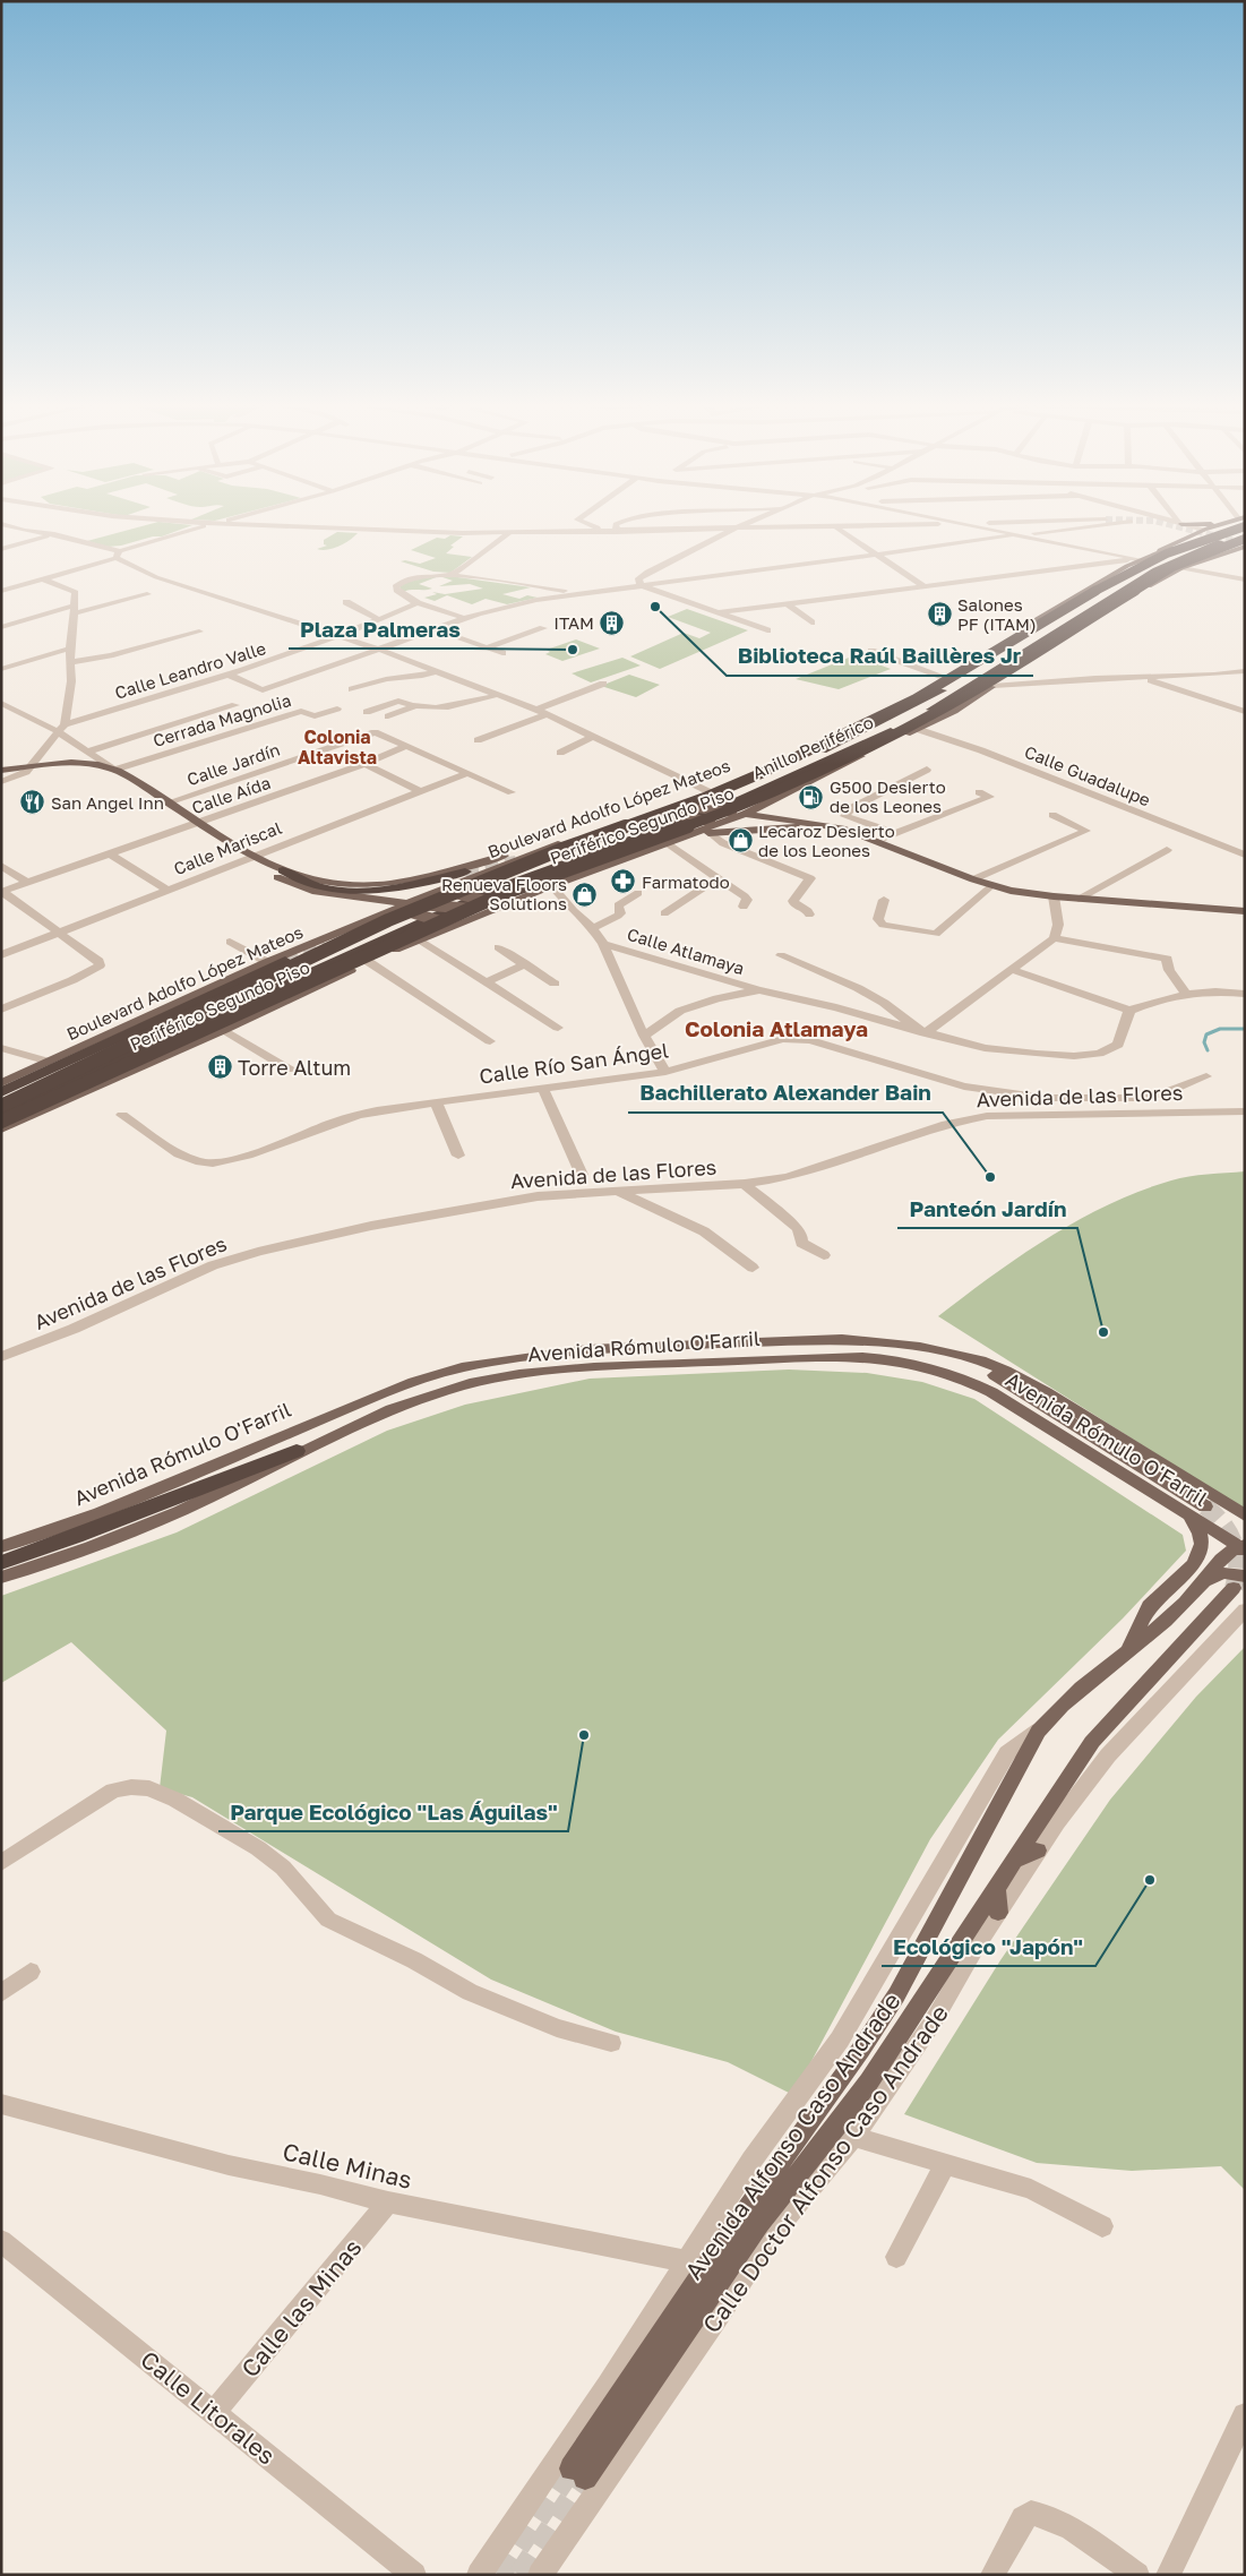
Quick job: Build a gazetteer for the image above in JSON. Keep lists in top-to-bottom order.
{
  "streets": {
    "highway": ["Anillo Periférico", "Periférico Segundo Piso"],
    "main road": ["Boulevard Adolfo López Mateos", "Avenida Rómulo O'Farril", "Avenida Alfonso Caso Andrade"],
    "street": [
      "Calle Leandro Valle",
      "Cerrada Magnolia",
      "Calle Jardín",
      "Calle Guadalupe",
      "Calle Aída",
      "Calle Mariscal",
      "Calle Atlamaya",
      "Calle Río San Ángel",
      "Avenida de las Flores",
      "Calle Minas",
      "Calle Doctor Alfonso Caso Andrade",
      "Calle las Minas",
      "Calle Litorales"
    ]
  },
  "crossings": [
    ["Anillo Periférico", "Boulevard Adolfo López Mateos"],
    ["Anillo Periférico", "Periférico Segundo Piso"],
    ["Calle Jardín", "Calle Aída"],
    ["Avenida Rómulo O'Farril", "Avenida Alfonso Caso Andrade"],
    ["Calle Minas", "Calle las Minas"],
    ["Calle las Minas", "Calle Litorales"]
  ],
  "districts": ["Colonia Altavista", "Colonia Atlamaya"],
  "places": {
    "other": [
      "Biblioteca Raúl Baillères Jr",
      "Plaza Palmeras",
      "Bachillerato Alexander Bain",
      "Panteón Jardín",
      "Parque Ecológico \"Las Águilas\"",
      "Ecológico \"Japón\""
    ],
    "building": ["Salones PF (ITAM)", "ITAM", "Torre Altum"],
    "fuel station": ["G500 Desierto de los Leones"],
    "restaurant": ["San Angel Inn"],
    "shop": ["Lecaroz Desierto de los Leones", "Renueva Floors Solutions"],
    "pharmacy": ["Farmatodo"]
  }
}
